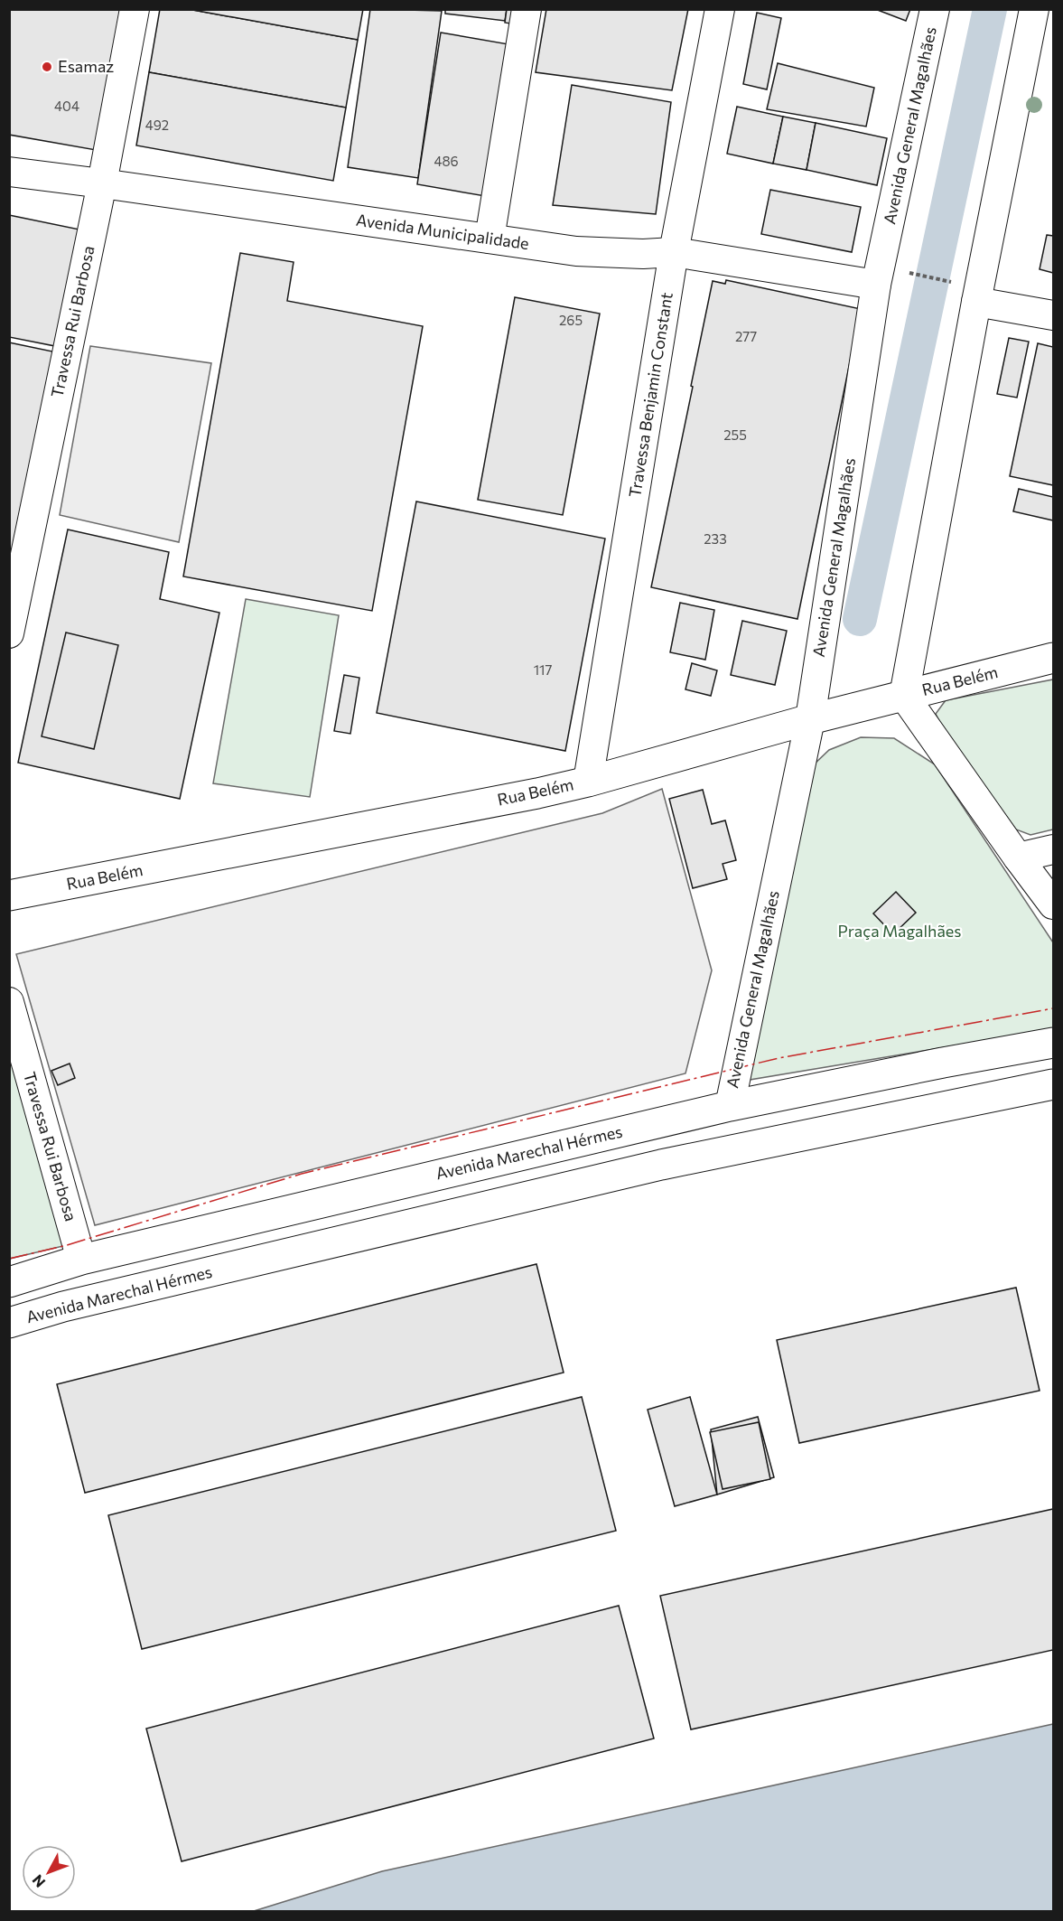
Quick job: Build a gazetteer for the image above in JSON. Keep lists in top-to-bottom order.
{
  "streets": {
    "main road": ["Rua Belém", "Avenida Marechal Hérmes"],
    "street": [
      "Avenida General Magalhães",
      "Avenida Municipalidade",
      "Travessa Rui Barbosa",
      "Travessa Benjamin Constant"
    ]
  },
  "crossings": [
    ["Avenida General Magalhães", "Avenida Municipalidade"],
    ["Avenida General Magalhães", "Rua Belém"],
    ["Avenida General Magalhães", "Avenida Marechal Hérmes"],
    ["Avenida Municipalidade", "Travessa Rui Barbosa"],
    ["Avenida Municipalidade", "Travessa Benjamin Constant"],
    ["Travessa Rui Barbosa", "Avenida Marechal Hérmes"],
    ["Travessa Benjamin Constant", "Rua Belém"]
  ],
  "parks": ["Praça Magalhães"],
  "places": ["Esamaz"],
  "house_numbers": [
    "404",
    "492",
    "486",
    "265",
    "277",
    "255",
    "233",
    "117"
  ],
  "north": "bottom left"
}
